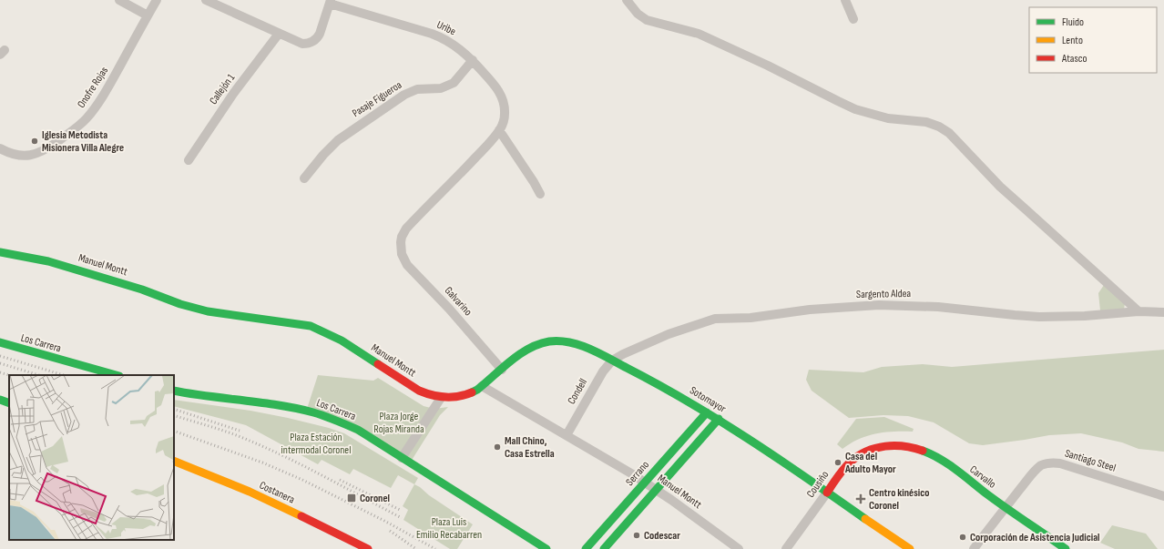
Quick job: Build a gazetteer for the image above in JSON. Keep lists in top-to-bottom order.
{
  "streets": {
    "main road": [
      "Manuel Montt",
      "Los Carrera",
      "Sotomayor",
      "Serrano",
      "Carvallo",
      "Cousiño",
      "Costanera"
    ],
    "street": [
      "Uribe",
      "Onofre Rojas",
      "Callejón 1",
      "Pasaje Figueroa",
      "Sargento Aldea",
      "Galvarino",
      "Condell",
      "Santiago Steel"
    ]
  },
  "crossings": [
    ["Uribe", "Callejón 1"],
    ["Uribe", "Pasaje Figueroa"],
    ["Uribe", "Galvarino"],
    ["Manuel Montt", "Condell"],
    ["Manuel Montt", "Sotomayor"],
    ["Manuel Montt", "Serrano"],
    ["Sargento Aldea", "Condell"],
    ["Sargento Aldea", "Sotomayor"],
    ["Galvarino", "Sotomayor"],
    ["Condell", "Sotomayor"],
    ["Sotomayor", "Serrano"],
    ["Sotomayor", "Cousiño"],
    ["Santiago Steel", "Carvallo"],
    ["Carvallo", "Cousiño"]
  ],
  "parks": ["Plaza Jorge Rojas Miranda", "Plaza Estación intermodal Coronel", "Plaza Luis Emilio Recabarren"],
  "places": {
    "other": [
      "Iglesia Metodista Misionera Villa Alegre",
      "Mall Chino, Casa Estrella",
      "Casa del Adulto Mayor",
      "Codescar",
      "Corporación de Asistencia Judicial"
    ],
    "transit": ["Coronel"],
    "health": ["Centro kinésico Coronel"]
  },
  "legend": ["Fluido", "Lento", "Atasco"]
}
